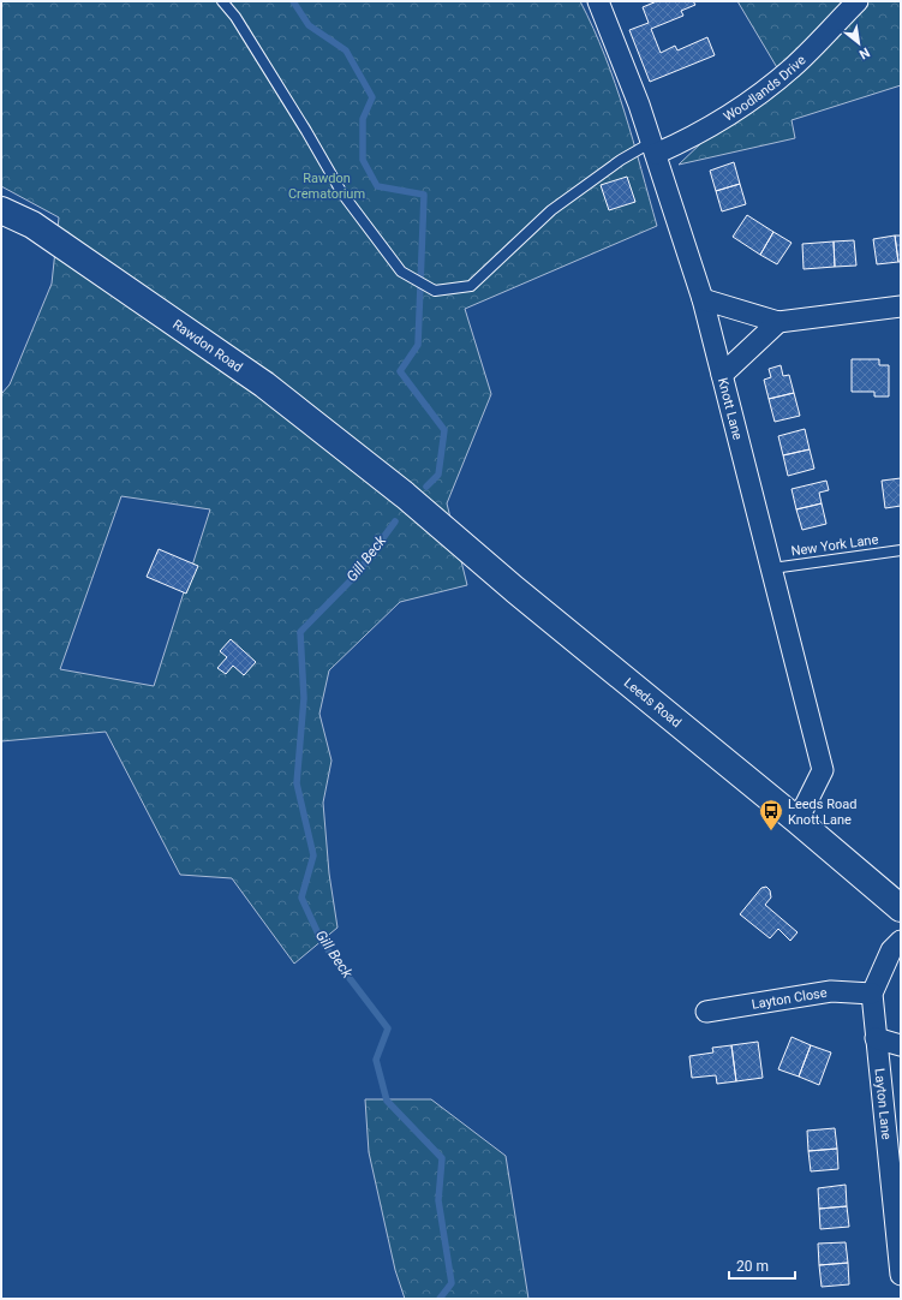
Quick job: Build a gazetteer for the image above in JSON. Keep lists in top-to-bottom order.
{
  "streets": {
    "main road": ["Rawdon Road", "Leeds Road"],
    "street": [
      "Woodlands Drive",
      "Knott Lane",
      "Layton Close",
      "Layton Lane"
    ],
    "lane": ["New York Lane"]
  },
  "crossings": [
    ["Woodlands Drive", "Knott Lane"],
    ["Rawdon Road", "Leeds Road"],
    ["Knott Lane", "New York Lane"],
    ["Knott Lane", "Leeds Road"],
    ["Layton Close", "Layton Lane"]
  ],
  "water": ["Gill Beck"],
  "parks": ["Rawdon Crematorium"],
  "places": {
    "bus stop": ["Leeds Road Knott Lane"]
  },
  "scale_bar": "20 m",
  "north": "bottom right"
}
